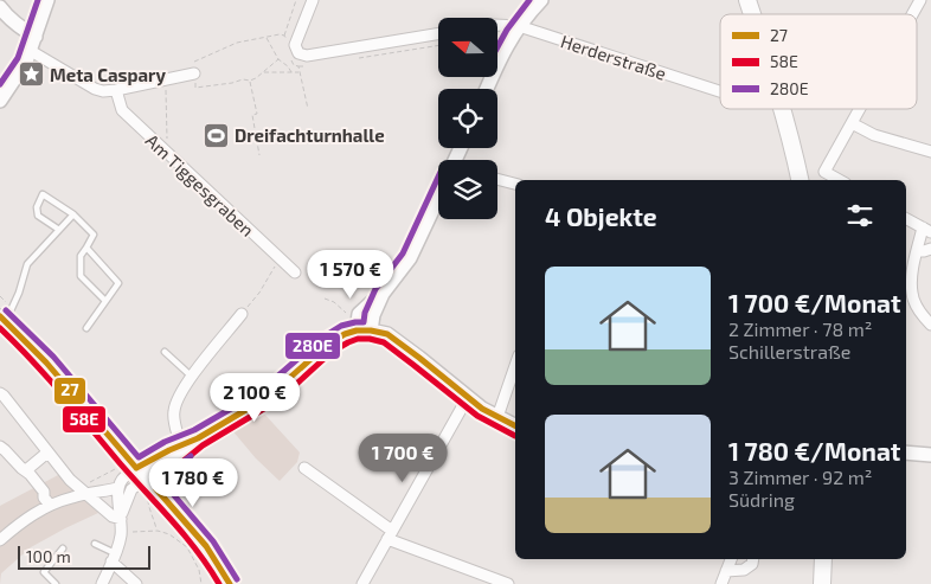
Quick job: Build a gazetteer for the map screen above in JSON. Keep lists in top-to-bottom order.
{
  "streets": {
    "street": ["Herderstraße", "Am Tiggesgraben"]
  },
  "places": {
    "place": ["Meta Caspary"],
    "sports": ["Dreifachturnhalle"]
  },
  "lines": ["transit line 280E", "transit line 27", "transit line 58E"],
  "legend": ["27", "58E", "280E"],
  "scale_bar": "100 m",
  "north": "left",
  "page": {
    "heading": "4 Objekte",
    "price": [
      "1 570 €",
      "2 100 €",
      "1 700 €",
      "1 780 €"
    ],
    "list": [
      {
        "name": "1 700 €/Monat",
        "note": "2 Zimmer · 78 m² · Schillerstraße"
      },
      {
        "name": "1 780 €/Monat",
        "note": "3 Zimmer · 92 m² · Südring"
      }
    ],
    "scale": "100 m"
  }
}
